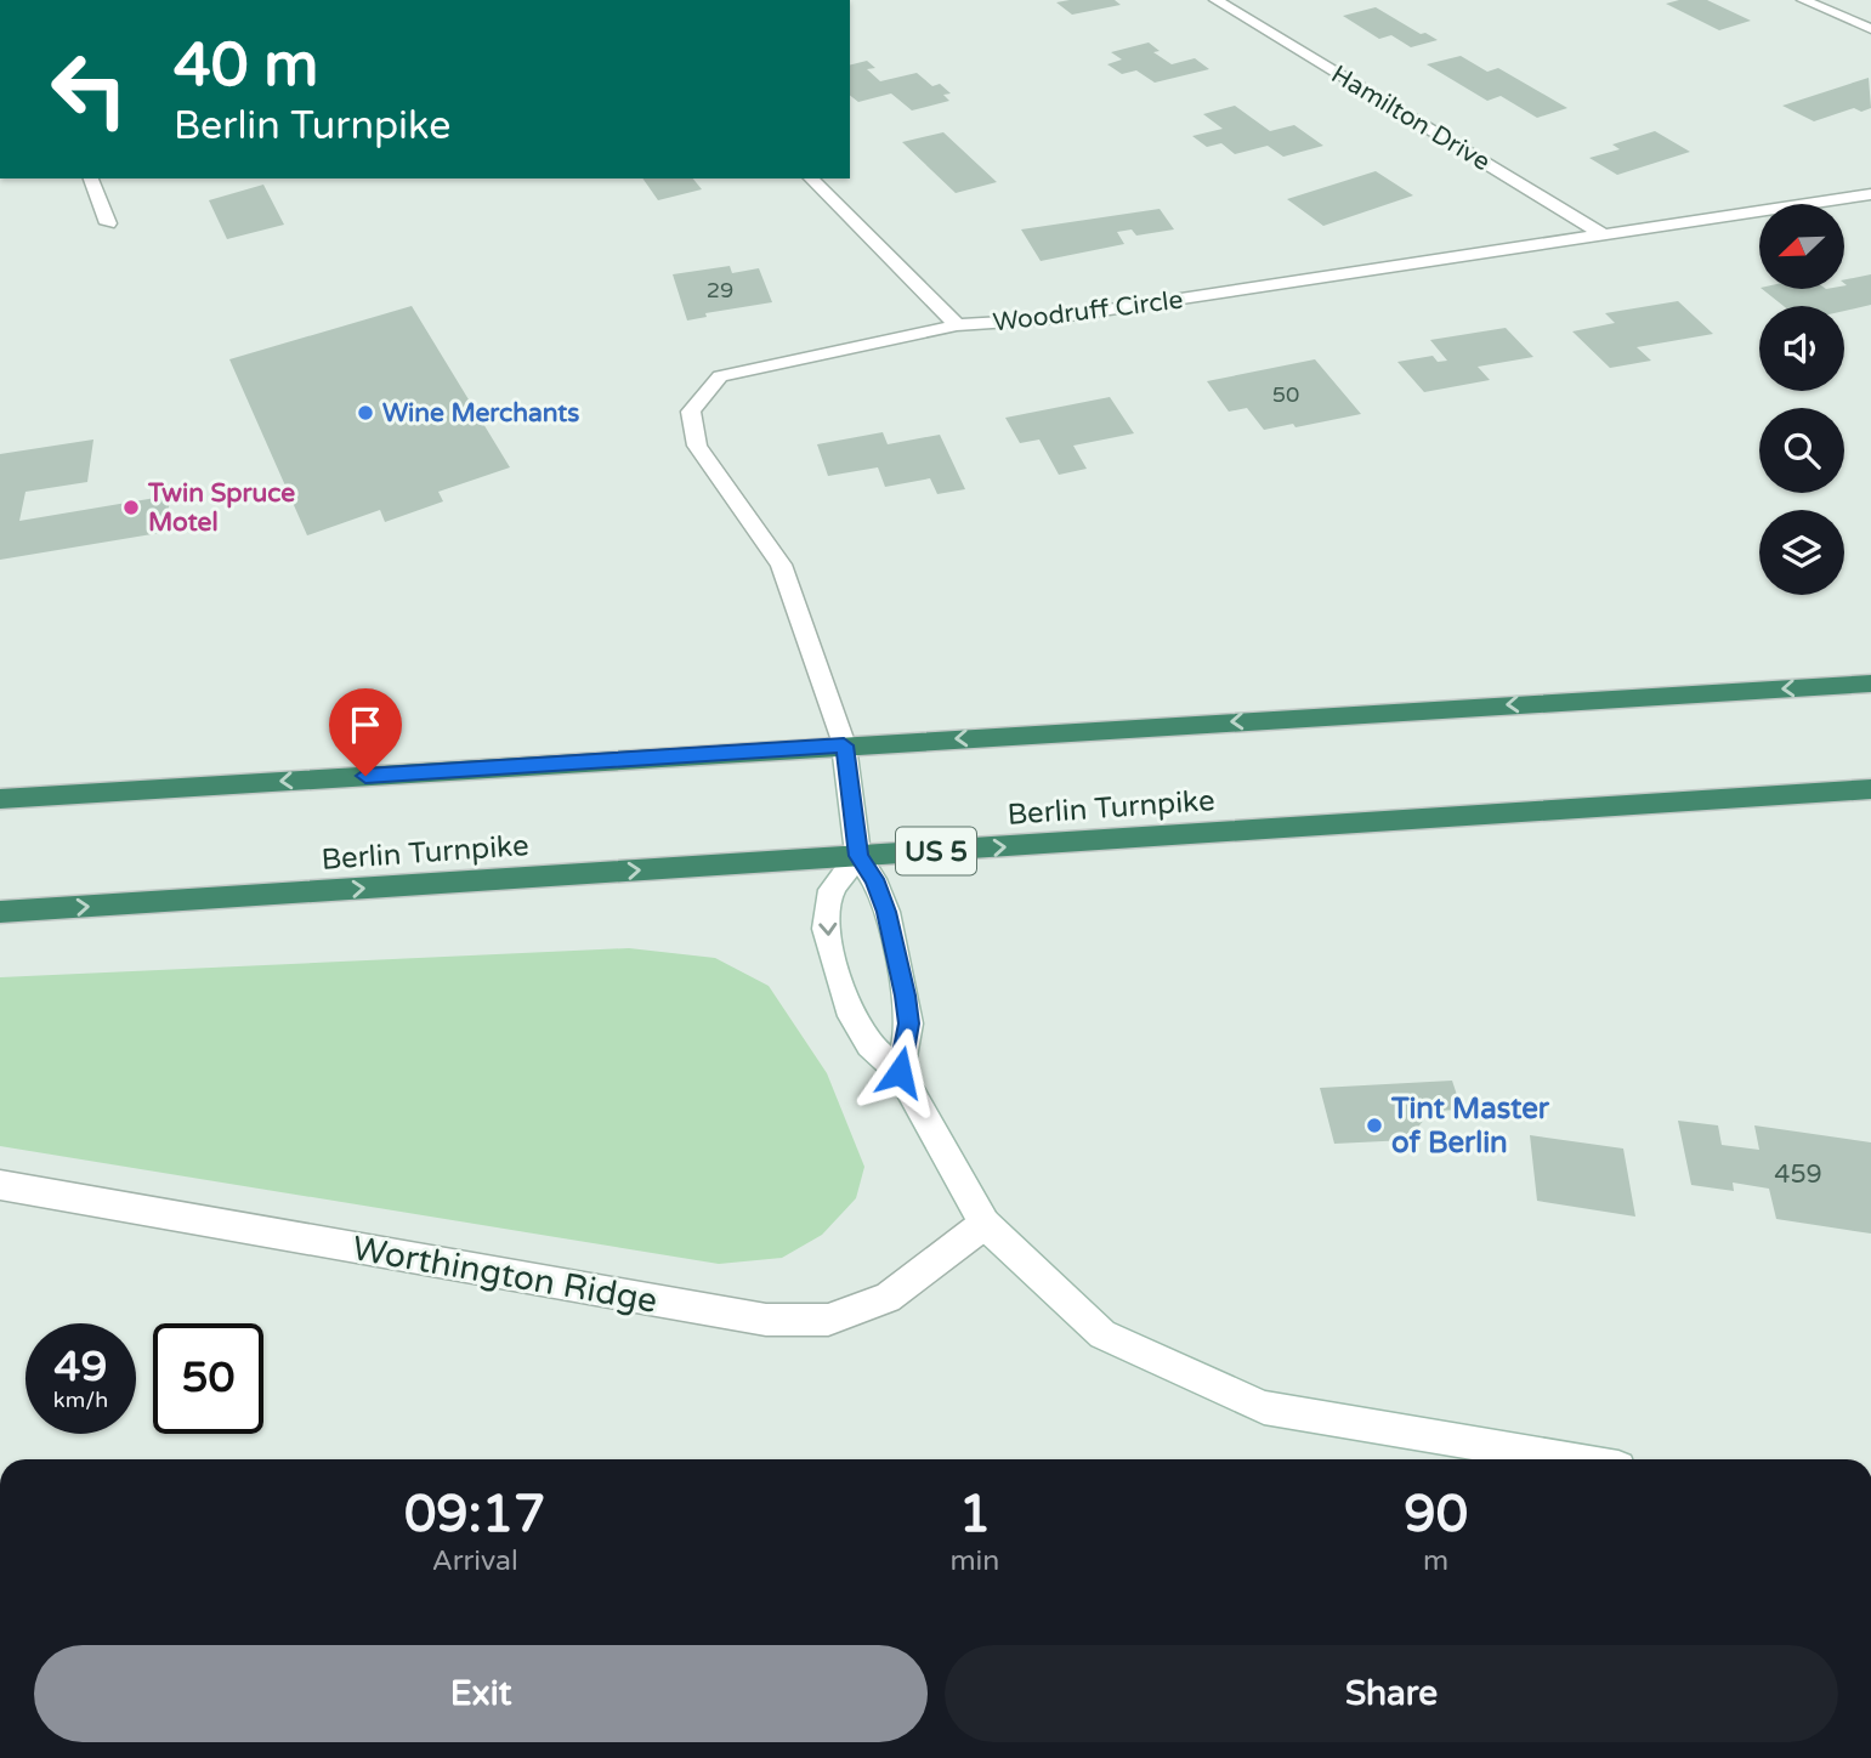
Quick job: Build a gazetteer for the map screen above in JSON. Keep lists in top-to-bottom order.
{
  "streets": {
    "highway": ["Berlin Turnpike", "US 5"],
    "street": ["Hamilton Drive", "Woodruff Circle", "Worthington Ridge"]
  },
  "crossings": [
    ["Hamilton Drive", "Woodruff Circle"]
  ],
  "places": ["Wine Merchants", "Twin Spruce Motel", "Tint Master of Berlin"],
  "house_numbers": ["29", "50", "459"],
  "north": "bottom left",
  "page": {
    "turn": ["40 m", "Berlin Turnpike"],
    "speed": "49 km/h",
    "limit": "50",
    "eta": [
      "09:17",
      "Arrival",
      "1",
      "min",
      "90",
      "m"
    ],
    "buttons": ["Exit", "Share"]
  }
}
